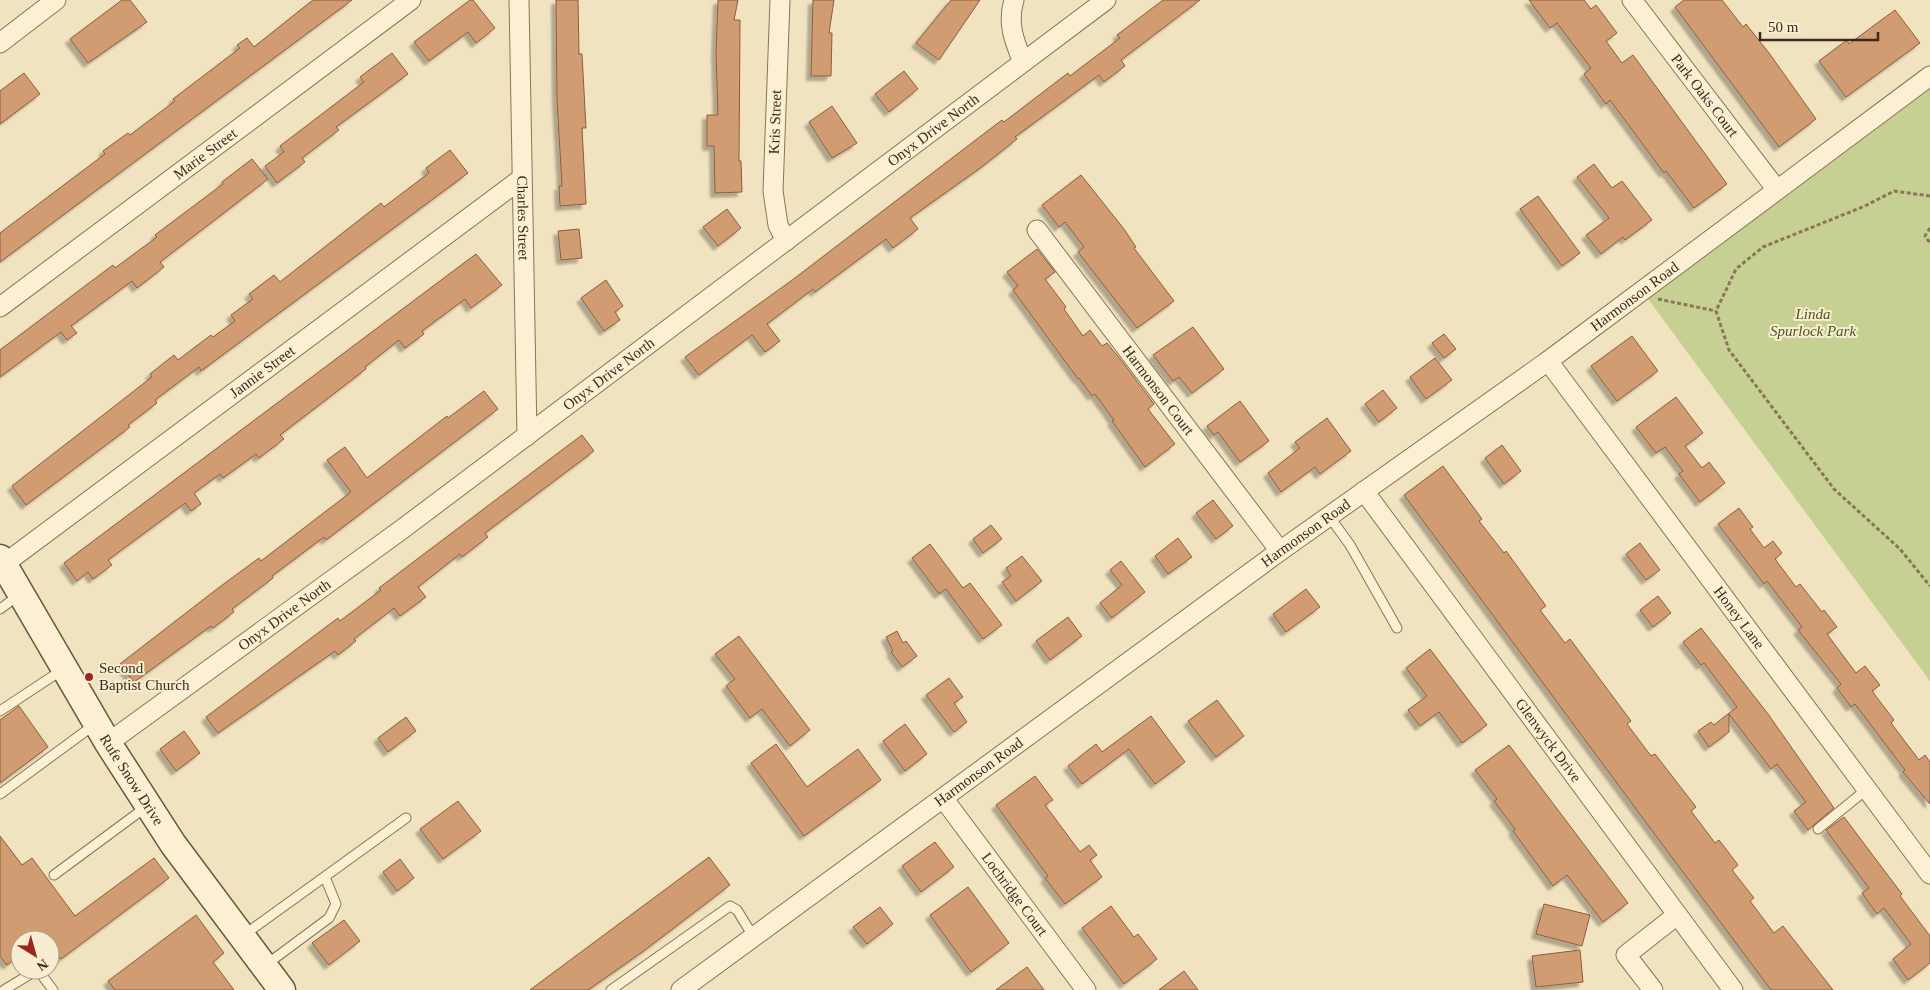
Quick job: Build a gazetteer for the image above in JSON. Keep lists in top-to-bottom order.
{
  "streets": {
    "main road": ["Rufe Snow Drive"],
    "street": [
      "Park Oaks Court",
      "Kris Street",
      "Onyx Drive North",
      "Marie Street",
      "Charles Street",
      "Harmonson Road",
      "Jannie Street",
      "Harmonson Court",
      "Honey Lane",
      "Glenwyck Drive",
      "Lochridge Court"
    ]
  },
  "crossings": [
    ["Park Oaks Court", "Harmonson Road"],
    ["Kris Street", "Onyx Drive North"],
    ["Onyx Drive North", "Charles Street"],
    ["Onyx Drive North", "Rufe Snow Drive"],
    ["Charles Street", "Jannie Street"],
    ["Harmonson Road", "Harmonson Court"],
    ["Harmonson Road", "Honey Lane"],
    ["Harmonson Road", "Glenwyck Drive"],
    ["Harmonson Road", "Lochridge Court"],
    ["Jannie Street", "Rufe Snow Drive"]
  ],
  "parks": ["Linda Spurlock Park"],
  "places": ["Second Baptist Church"],
  "scale_bar": "50 m",
  "north": "bottom right"
}
